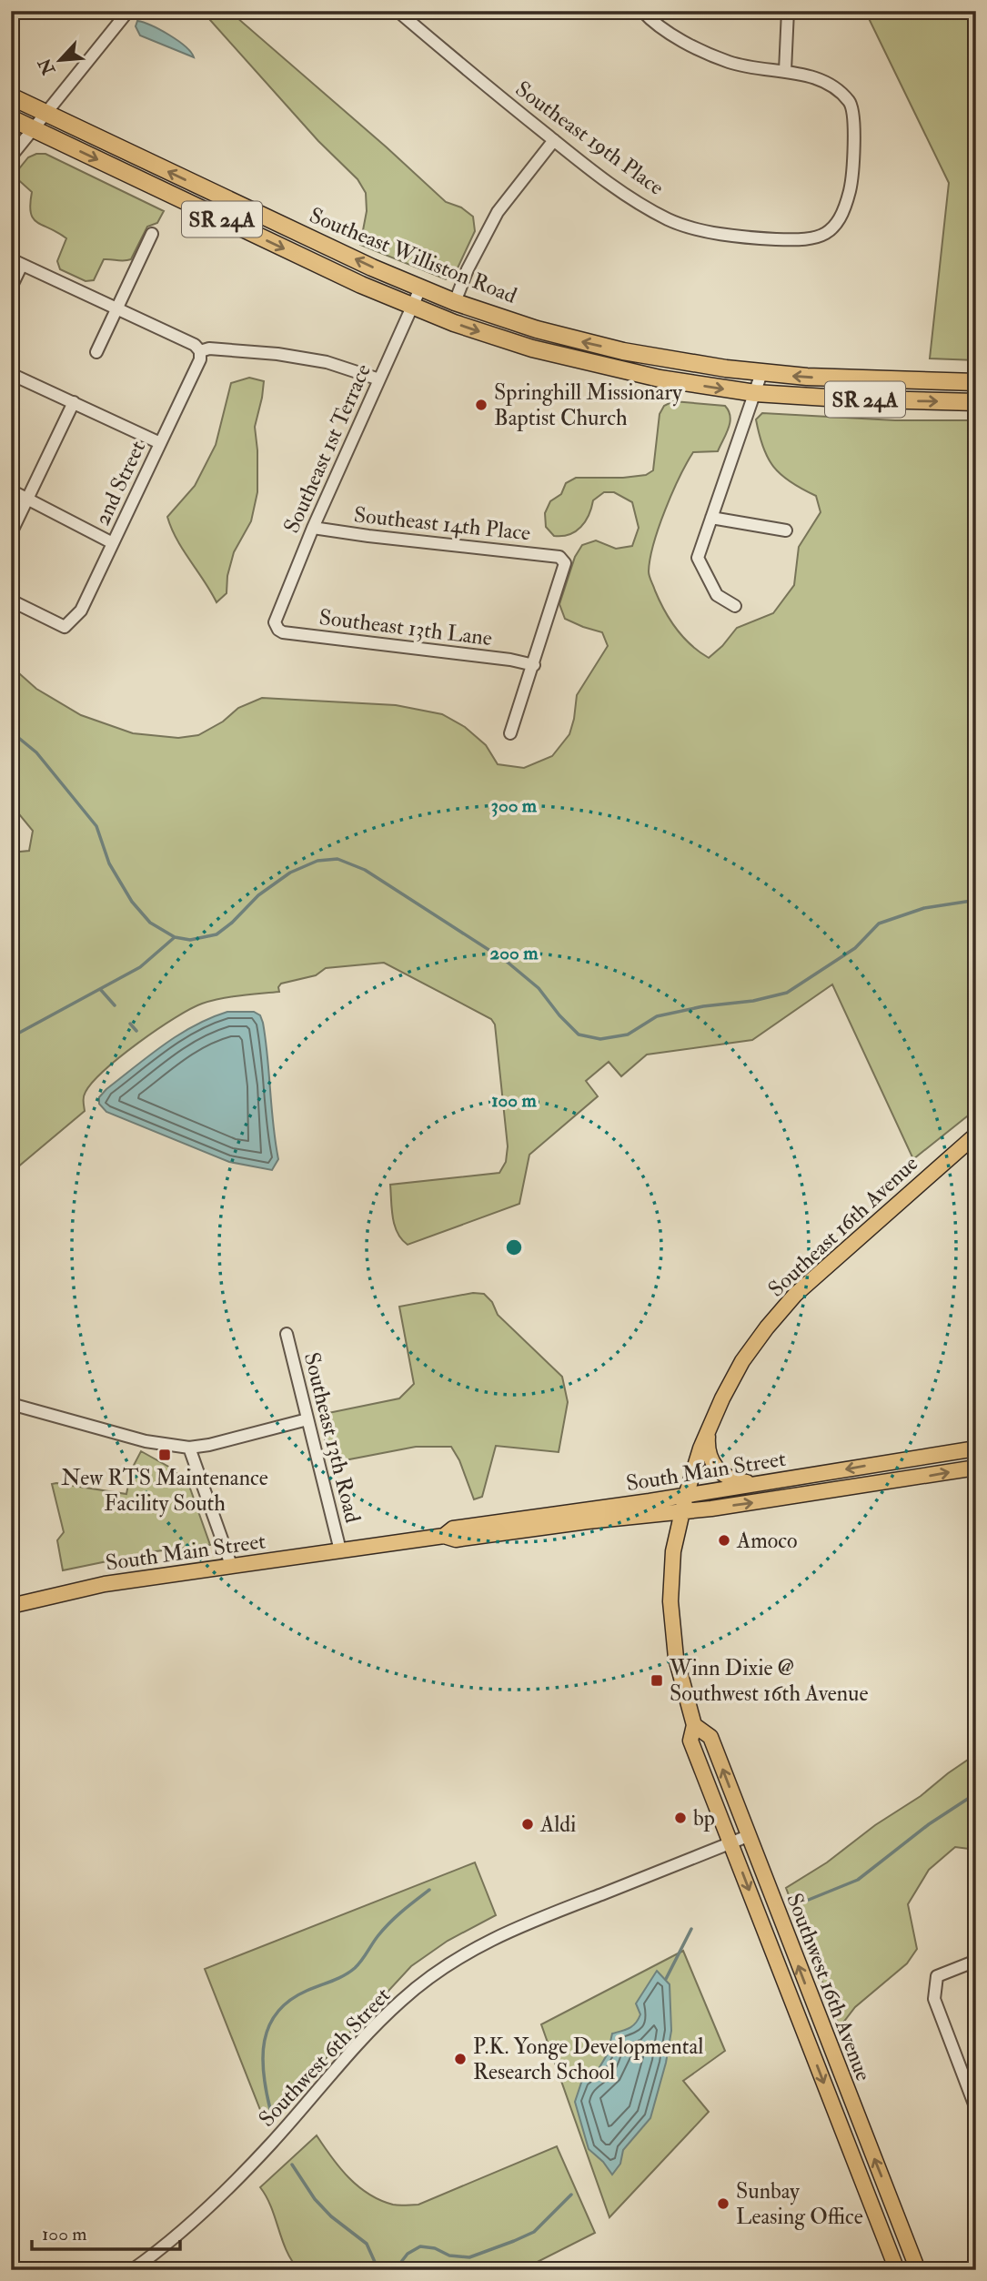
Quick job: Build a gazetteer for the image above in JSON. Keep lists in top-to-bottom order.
{
  "streets": {
    "highway": ["SR 24A", "Southeast Williston Road"],
    "main road": ["Southeast 16th Avenue", "South Main Street", "Southwest 16th Avenue"],
    "street": [
      "Southeast 19th Place",
      "Southeast 1st Terrace",
      "2nd Street",
      "Southeast 14th Place",
      "Southeast 13th Lane",
      "Southeast 13th Road",
      "Southwest 6th Street"
    ]
  },
  "crossings": [
    ["Southeast Williston Road", "Southeast 1st Terrace"],
    ["Southeast 1st Terrace", "Southeast 14th Place"],
    ["Southeast 1st Terrace", "Southeast 13th Lane"],
    ["Southeast 14th Place", "Southeast 13th Lane"],
    ["Southeast 16th Avenue", "South Main Street"],
    ["Southeast 16th Avenue", "Southwest 16th Avenue"],
    ["Southeast 13th Road", "South Main Street"],
    ["South Main Street", "Southwest 16th Avenue"],
    ["Southwest 16th Avenue", "Southwest 6th Street"]
  ],
  "places": {
    "other": [
      "Springhill Missionary Baptist Church",
      "Amoco",
      "bp",
      "Aldi",
      "P.K. Yonge Developmental Research School",
      "Sunbay Leasing Office"
    ],
    "transit": ["New RTS Maintenance Facility South", "Winn Dixie @ Southwest 16th Avenue"]
  },
  "scale_bar": "100 m",
  "north": "bottom left",
  "rings": ["300 m", "200 m", "100 m"]
}
